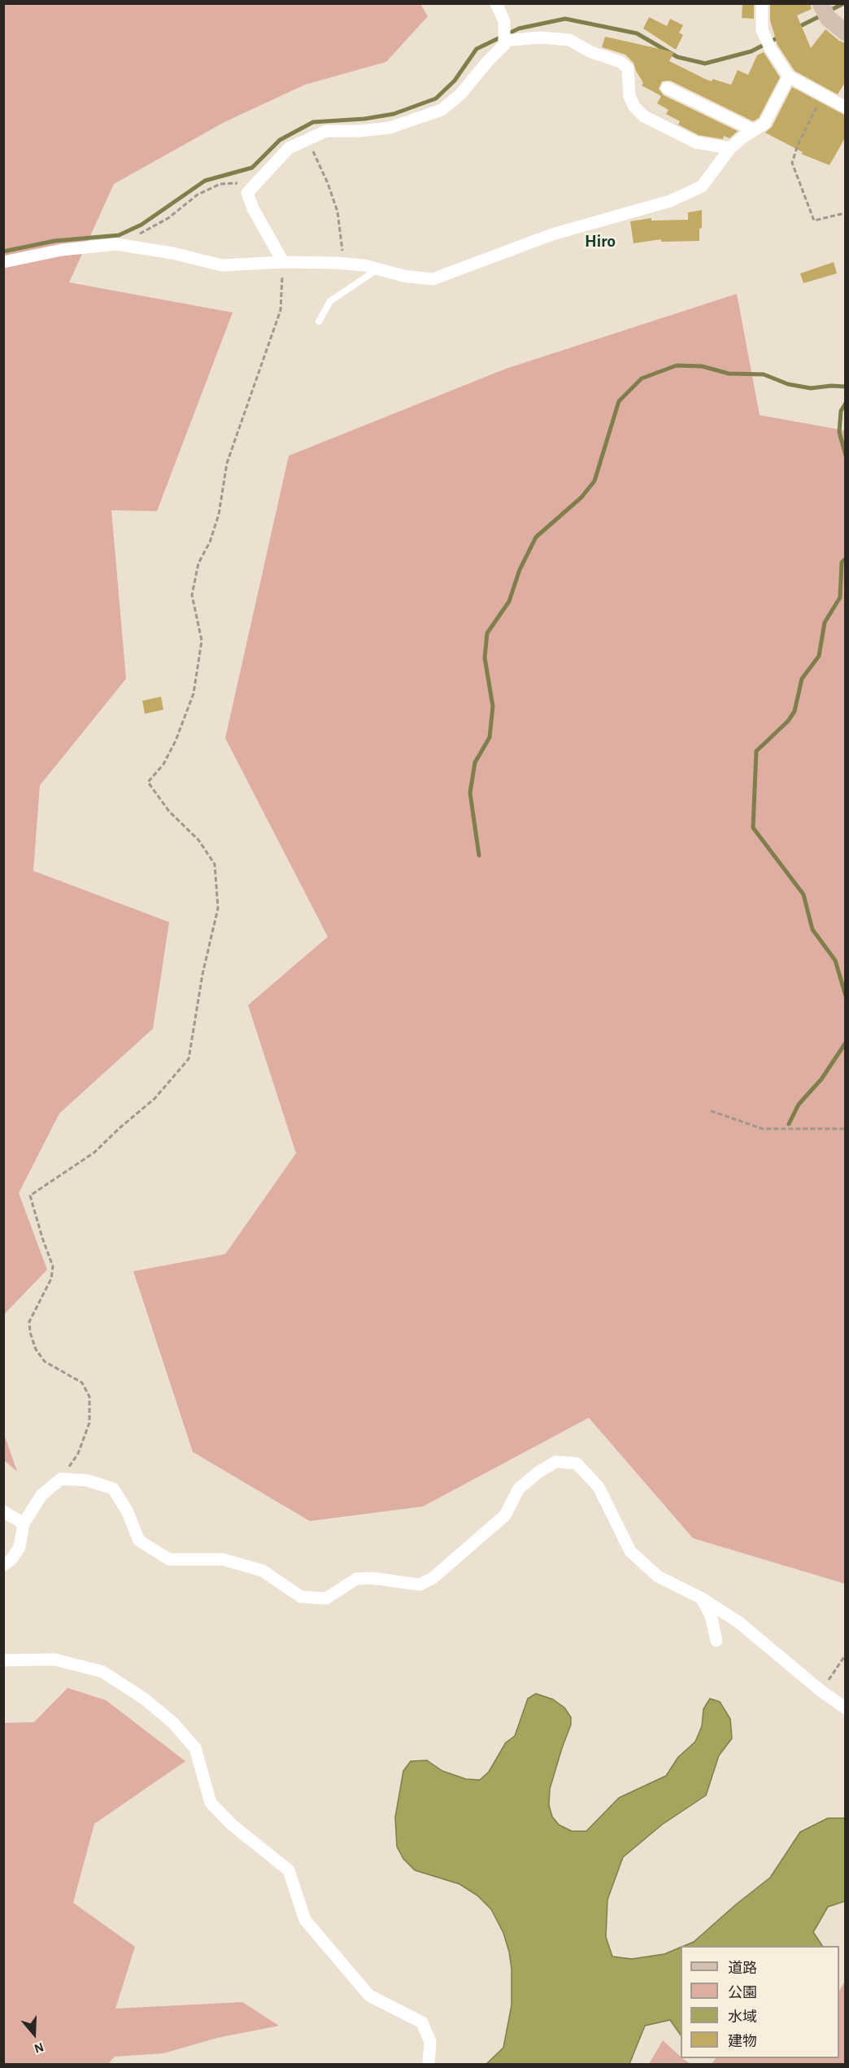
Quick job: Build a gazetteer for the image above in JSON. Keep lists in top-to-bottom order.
{
  "districts": ["Hiro"],
  "legend": [
    "道路",
    "公園",
    "水域",
    "建物"
  ],
  "north": "bottom"
}
